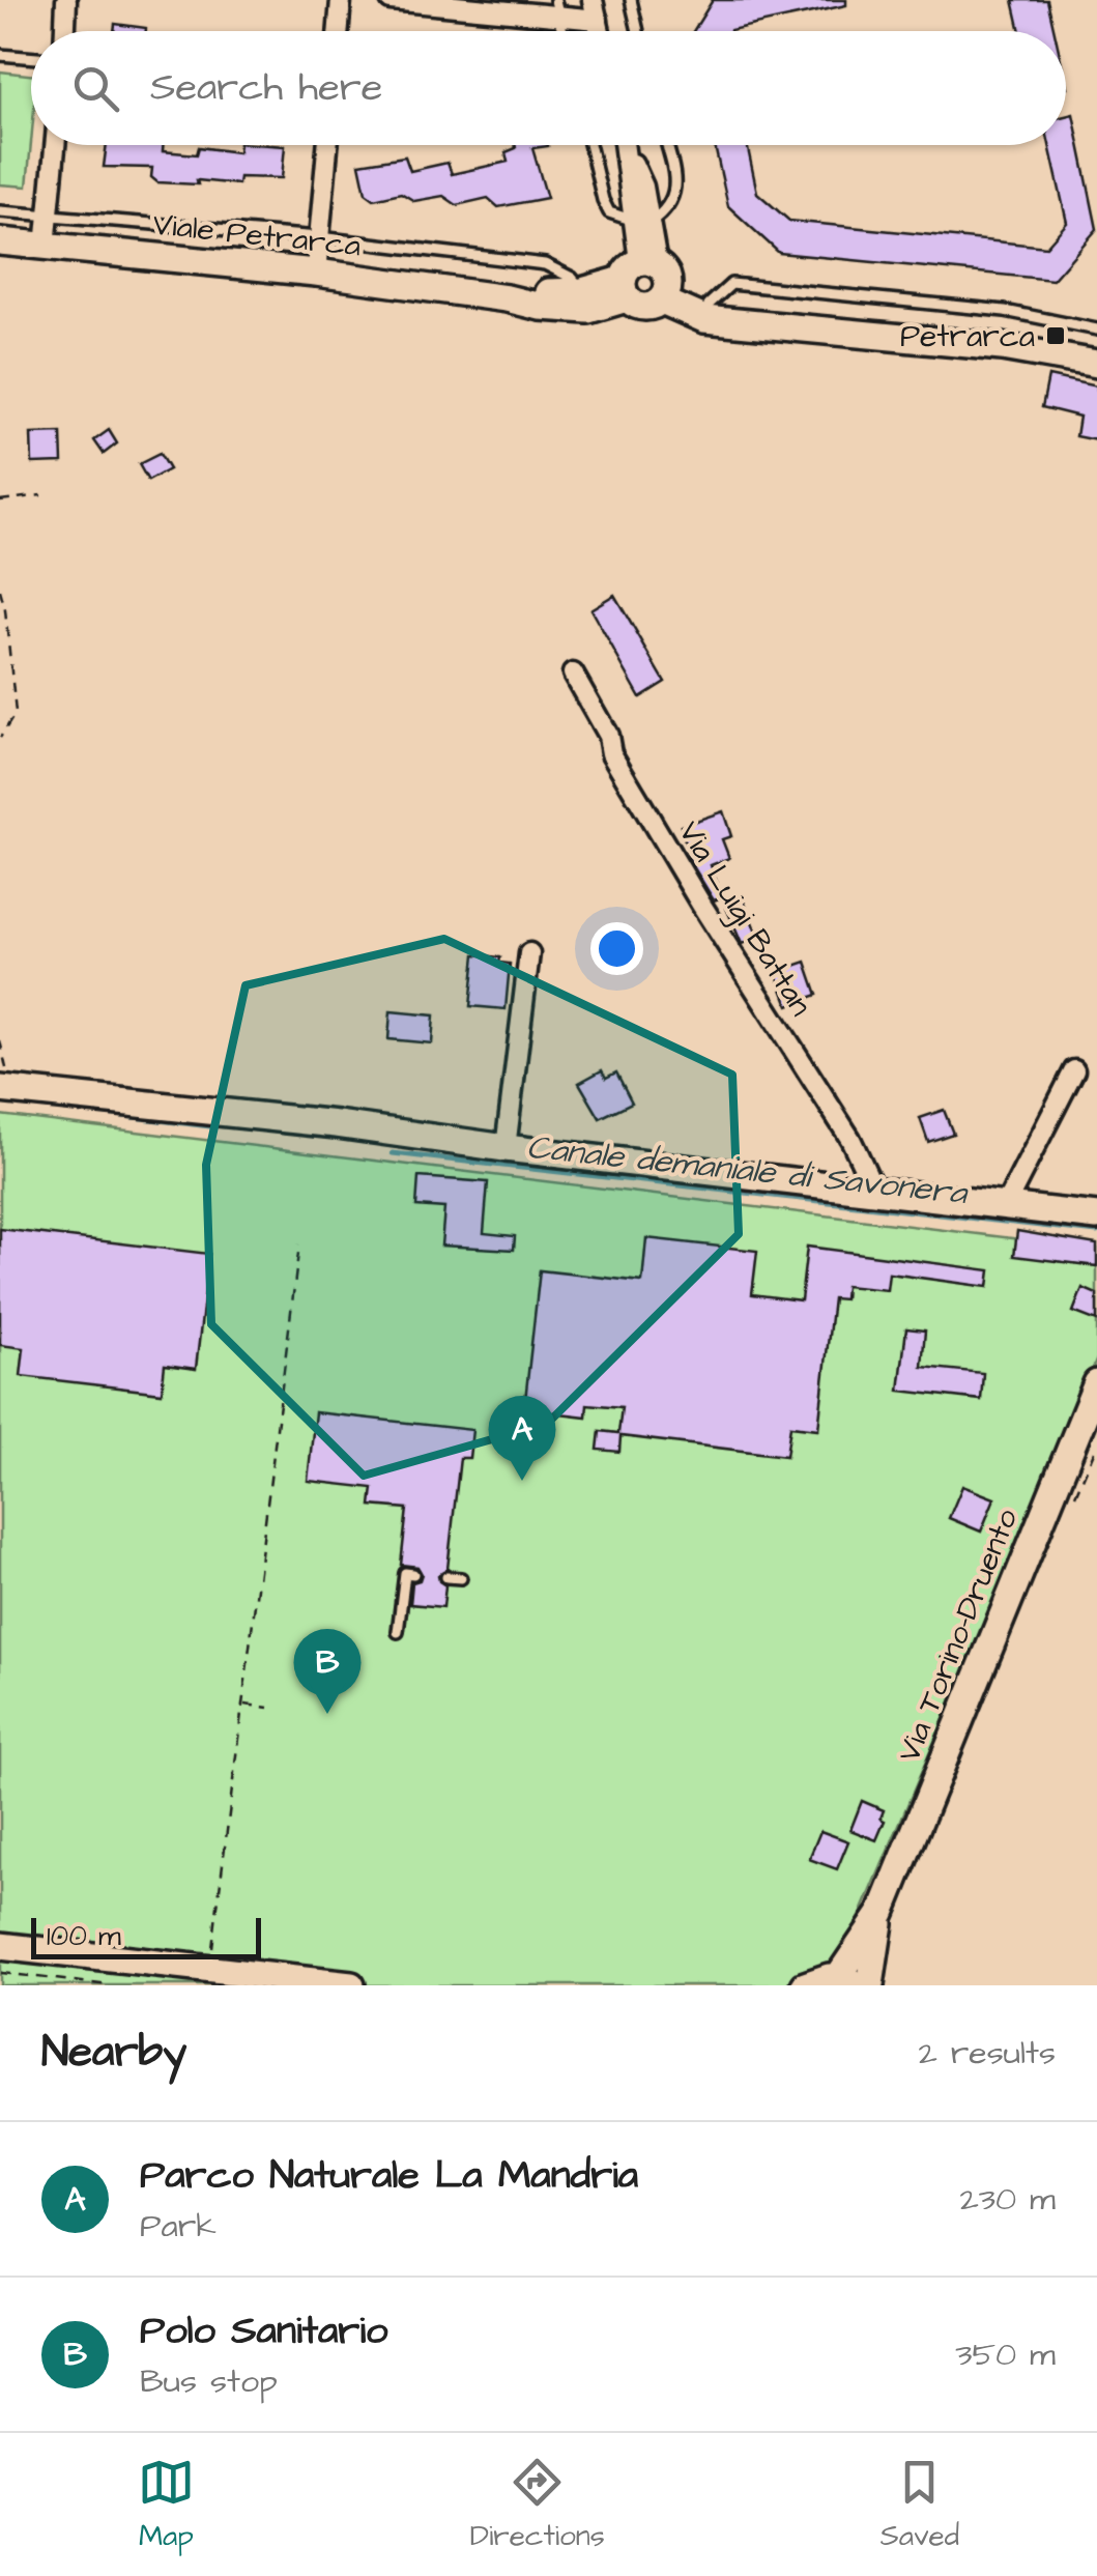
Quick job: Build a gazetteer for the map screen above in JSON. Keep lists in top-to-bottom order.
{
  "streets": {
    "street": ["Viale Petrarca", "Via Luigi Battan", "Via Torino-Druento"]
  },
  "water": ["Canale demaniale di Savonera"],
  "places": {
    "transit": ["Petrarca"]
  },
  "scale_bar": "100 m",
  "page": {
    "search": "Search here",
    "pins": ["A", "B"],
    "scale": "100 m",
    "heading": ["Nearby", "2 results"],
    "list": [
      {
        "mark": "A",
        "name": "Parco Naturale La Mandria",
        "note": "Park",
        "value": "230 m"
      },
      {
        "mark": "B",
        "name": "Polo Sanitario",
        "note": "Bus stop",
        "value": "350 m"
      }
    ],
    "nav": ["Map", "Directions", "Saved"]
  }
}
